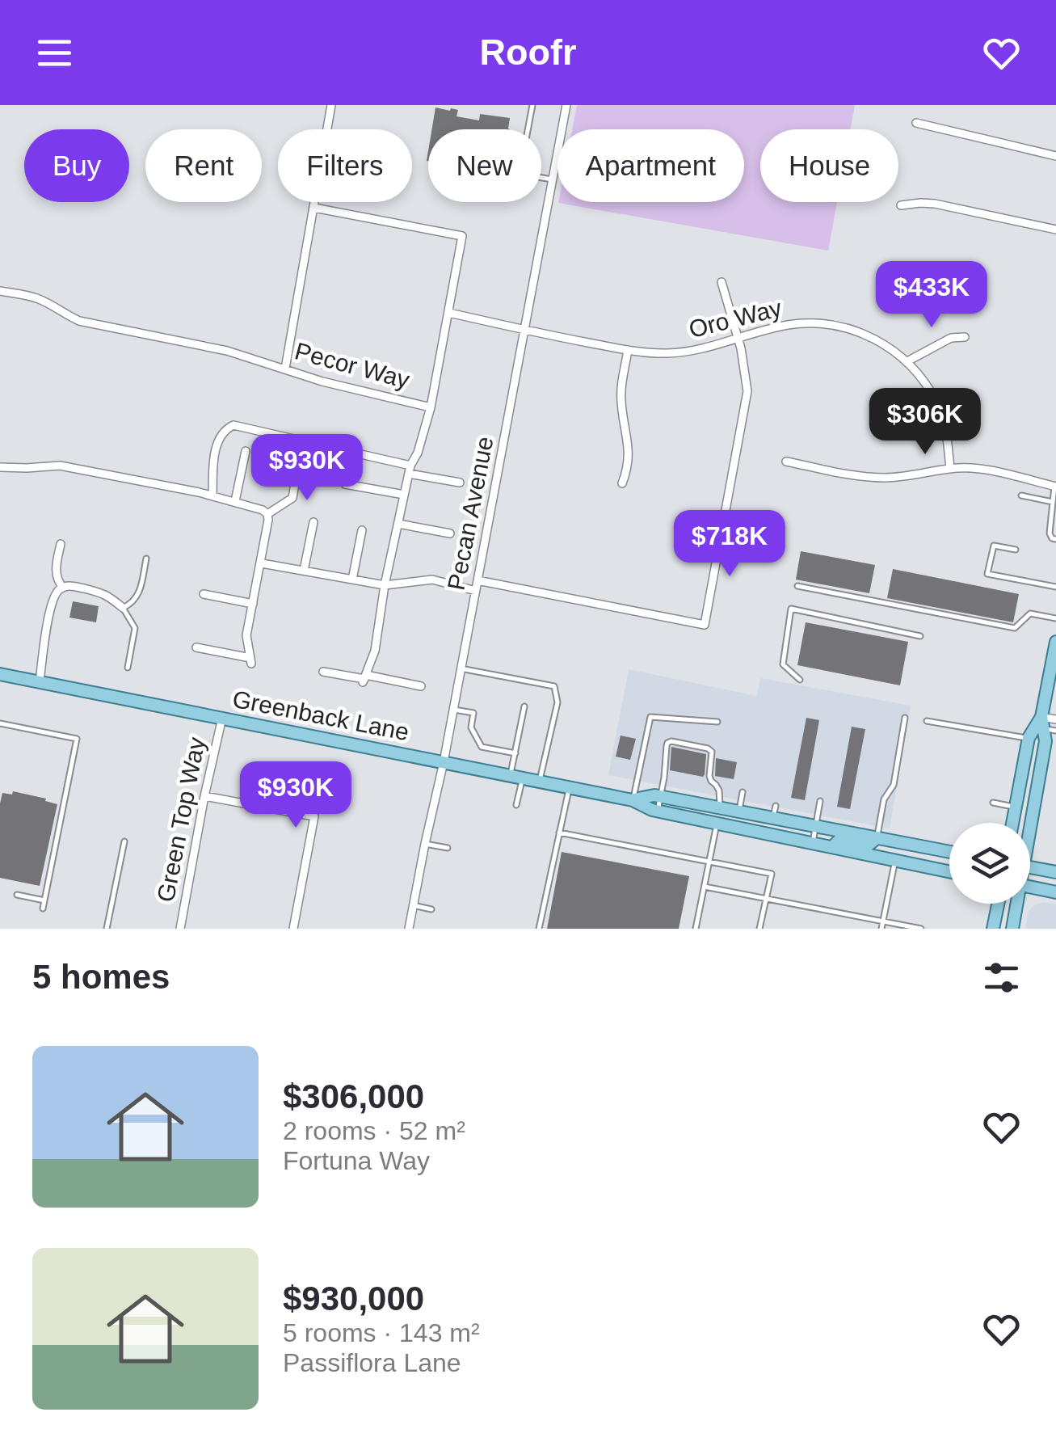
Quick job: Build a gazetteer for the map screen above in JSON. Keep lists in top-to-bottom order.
{
  "streets": {
    "main road": ["Greenback Lane"],
    "street": [
      "Oro Way",
      "Pecor Way",
      "Pecan Avenue",
      "Green Top Way"
    ]
  },
  "crossings": [
    ["Oro Way", "Pecor Way"],
    ["Oro Way", "Pecan Avenue"],
    ["Pecan Avenue", "Greenback Lane"],
    ["Greenback Lane", "Green Top Way"]
  ],
  "page": {
    "header": "Roofr",
    "chip": [
      "Buy",
      "Rent",
      "Filters",
      "New",
      "Apartment",
      "House"
    ],
    "price": [
      "$433K",
      "$306K",
      "$930K",
      "$718K",
      "$930K"
    ],
    "heading": "5 homes",
    "list": [
      {
        "name": "$306,000",
        "note": "2 rooms · 52 m² · Fortuna Way"
      },
      {
        "name": "$930,000",
        "note": "5 rooms · 143 m² · Passiflora Lane"
      }
    ]
  }
}
